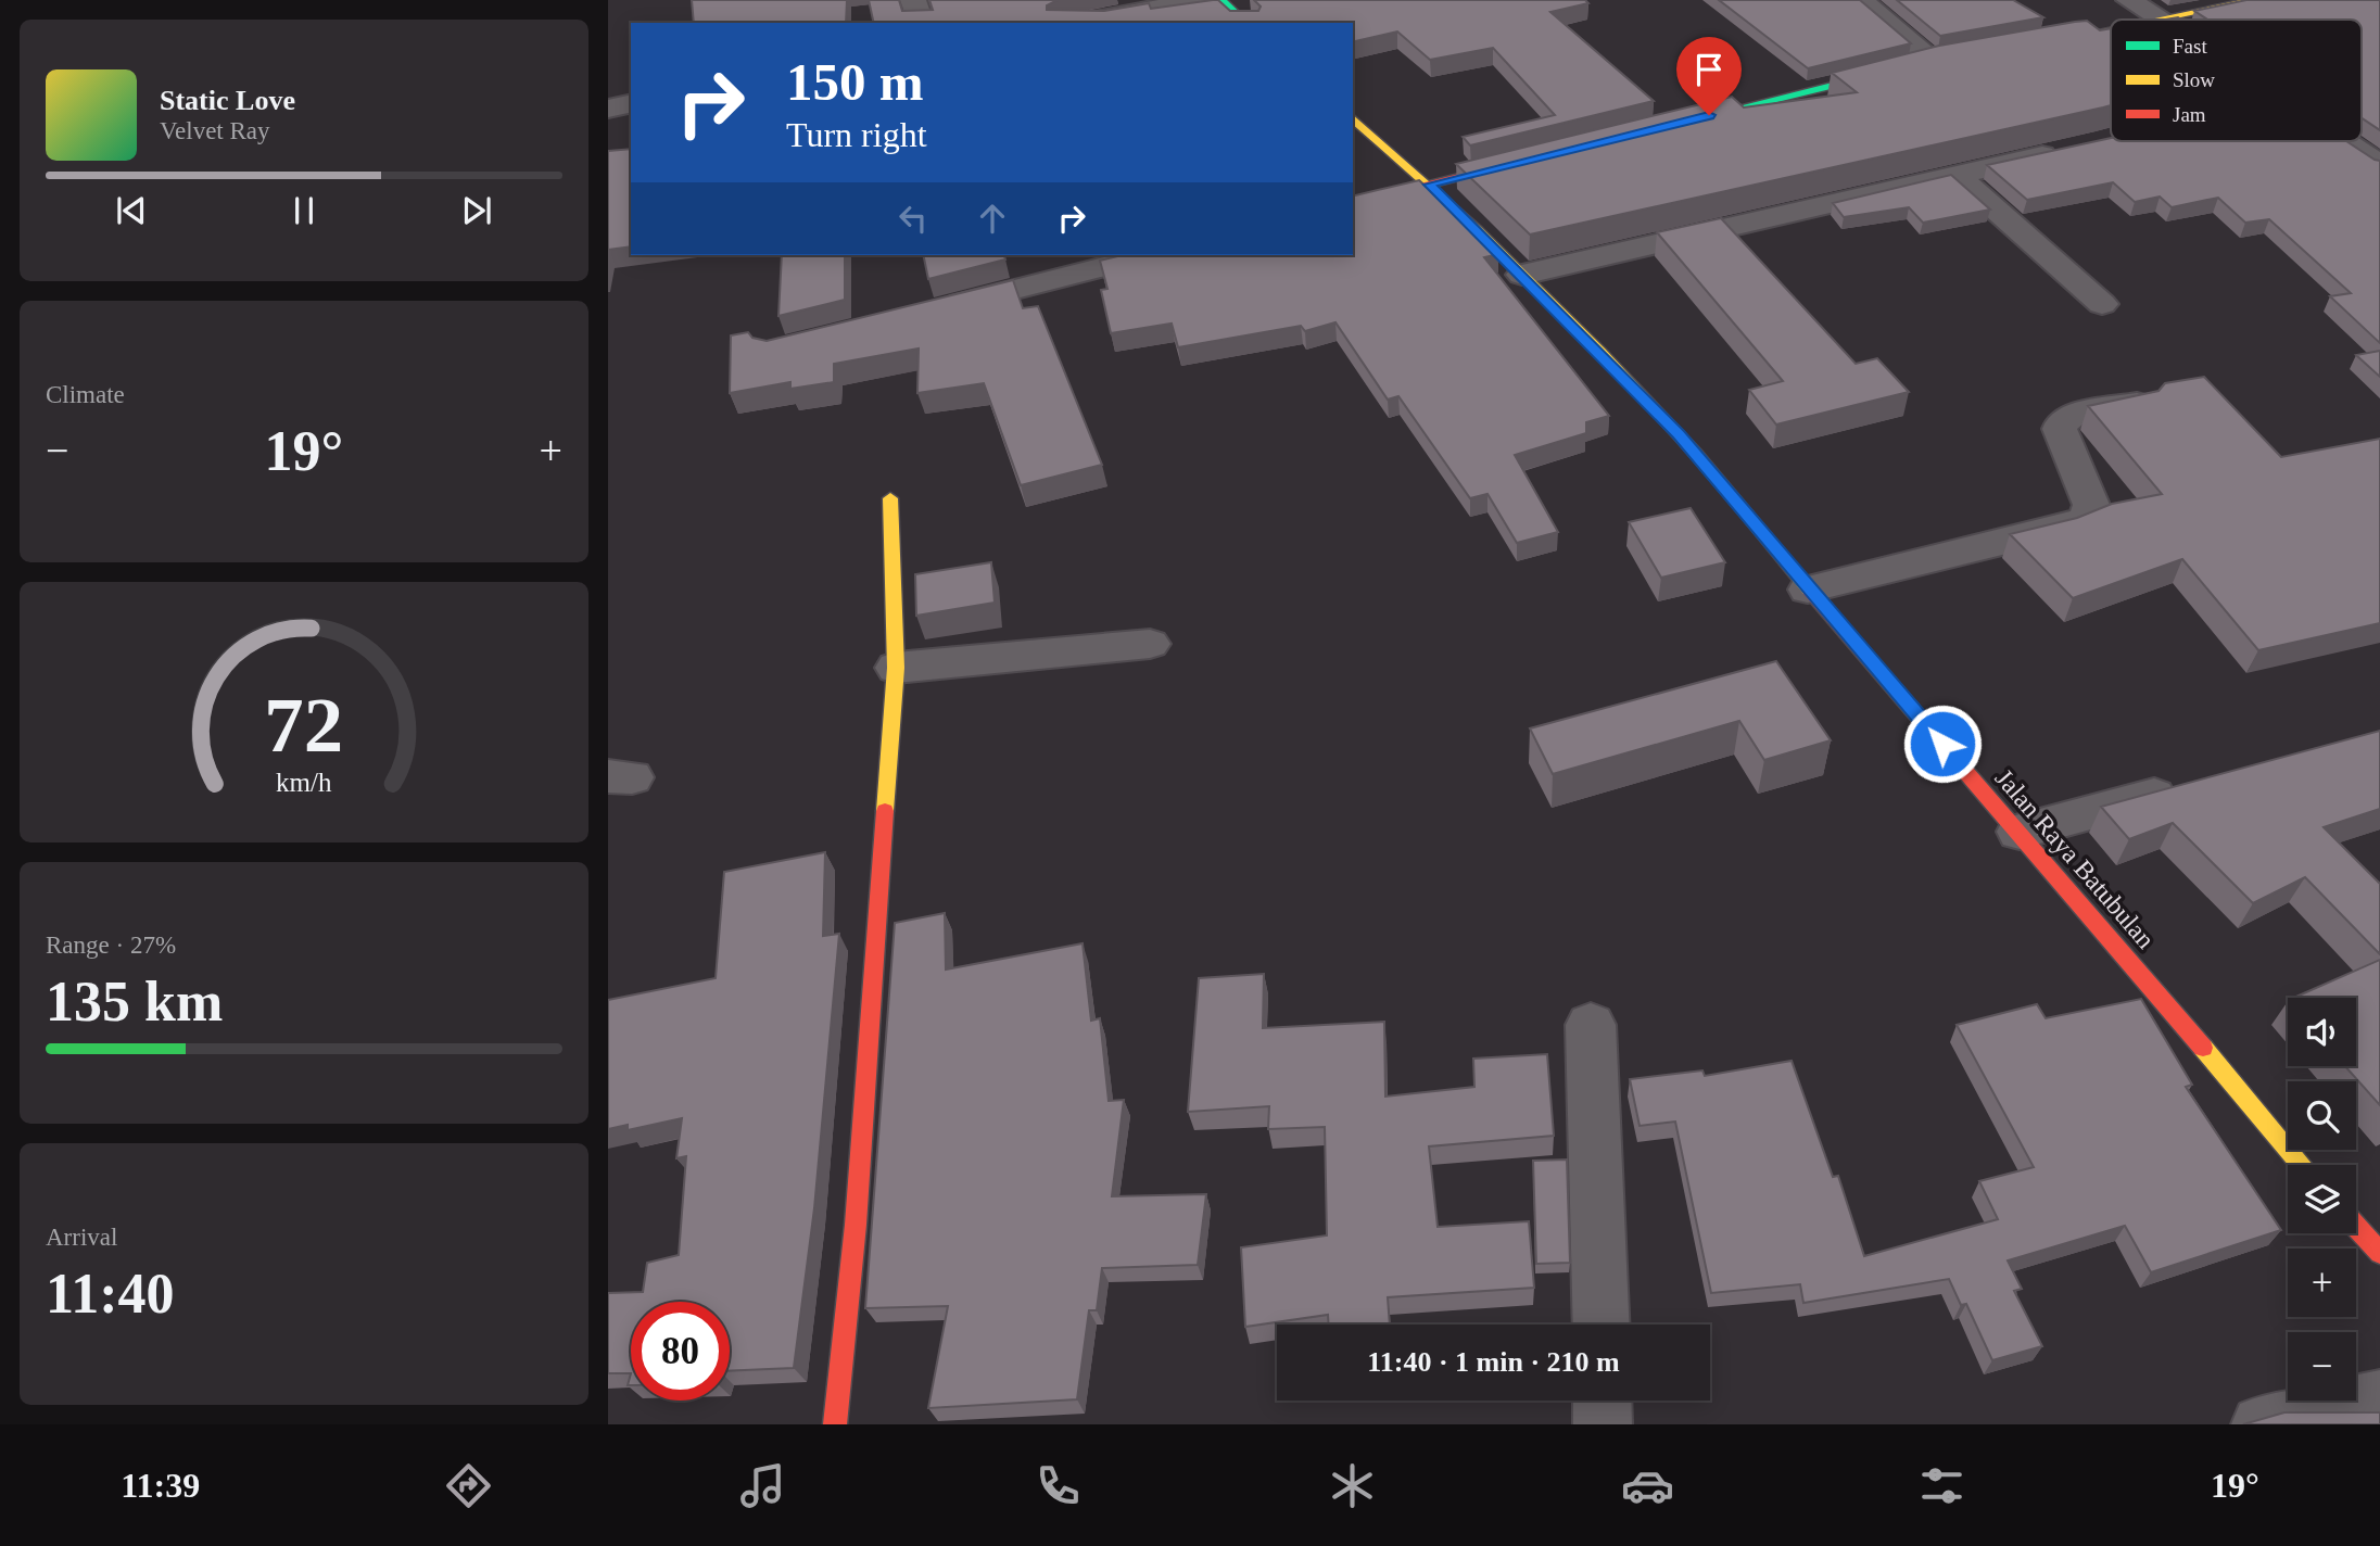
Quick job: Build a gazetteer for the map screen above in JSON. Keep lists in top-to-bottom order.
{
  "streets": {
    "main road": ["Jalan Raya Batubulan"]
  },
  "legend": ["Fast", "Slow", "Jam"],
  "page": {
    "turn": ["150 m", "Turn right"],
    "song": ["Static Love", "Velvet Ray"],
    "tile": [
      "Climate",
      ["Range · 27%", "135 km"],
      ["Arrival", "11:40"]
    ],
    "heat": ["−", "19°", "+"],
    "map_buttons": ["+", "−"],
    "limit": "80",
    "trip": "11:40 · 1 min · 210 m",
    "tabs": ["11:39", "19°"],
    "gauge": ["72", "km/h"]
  }
}
